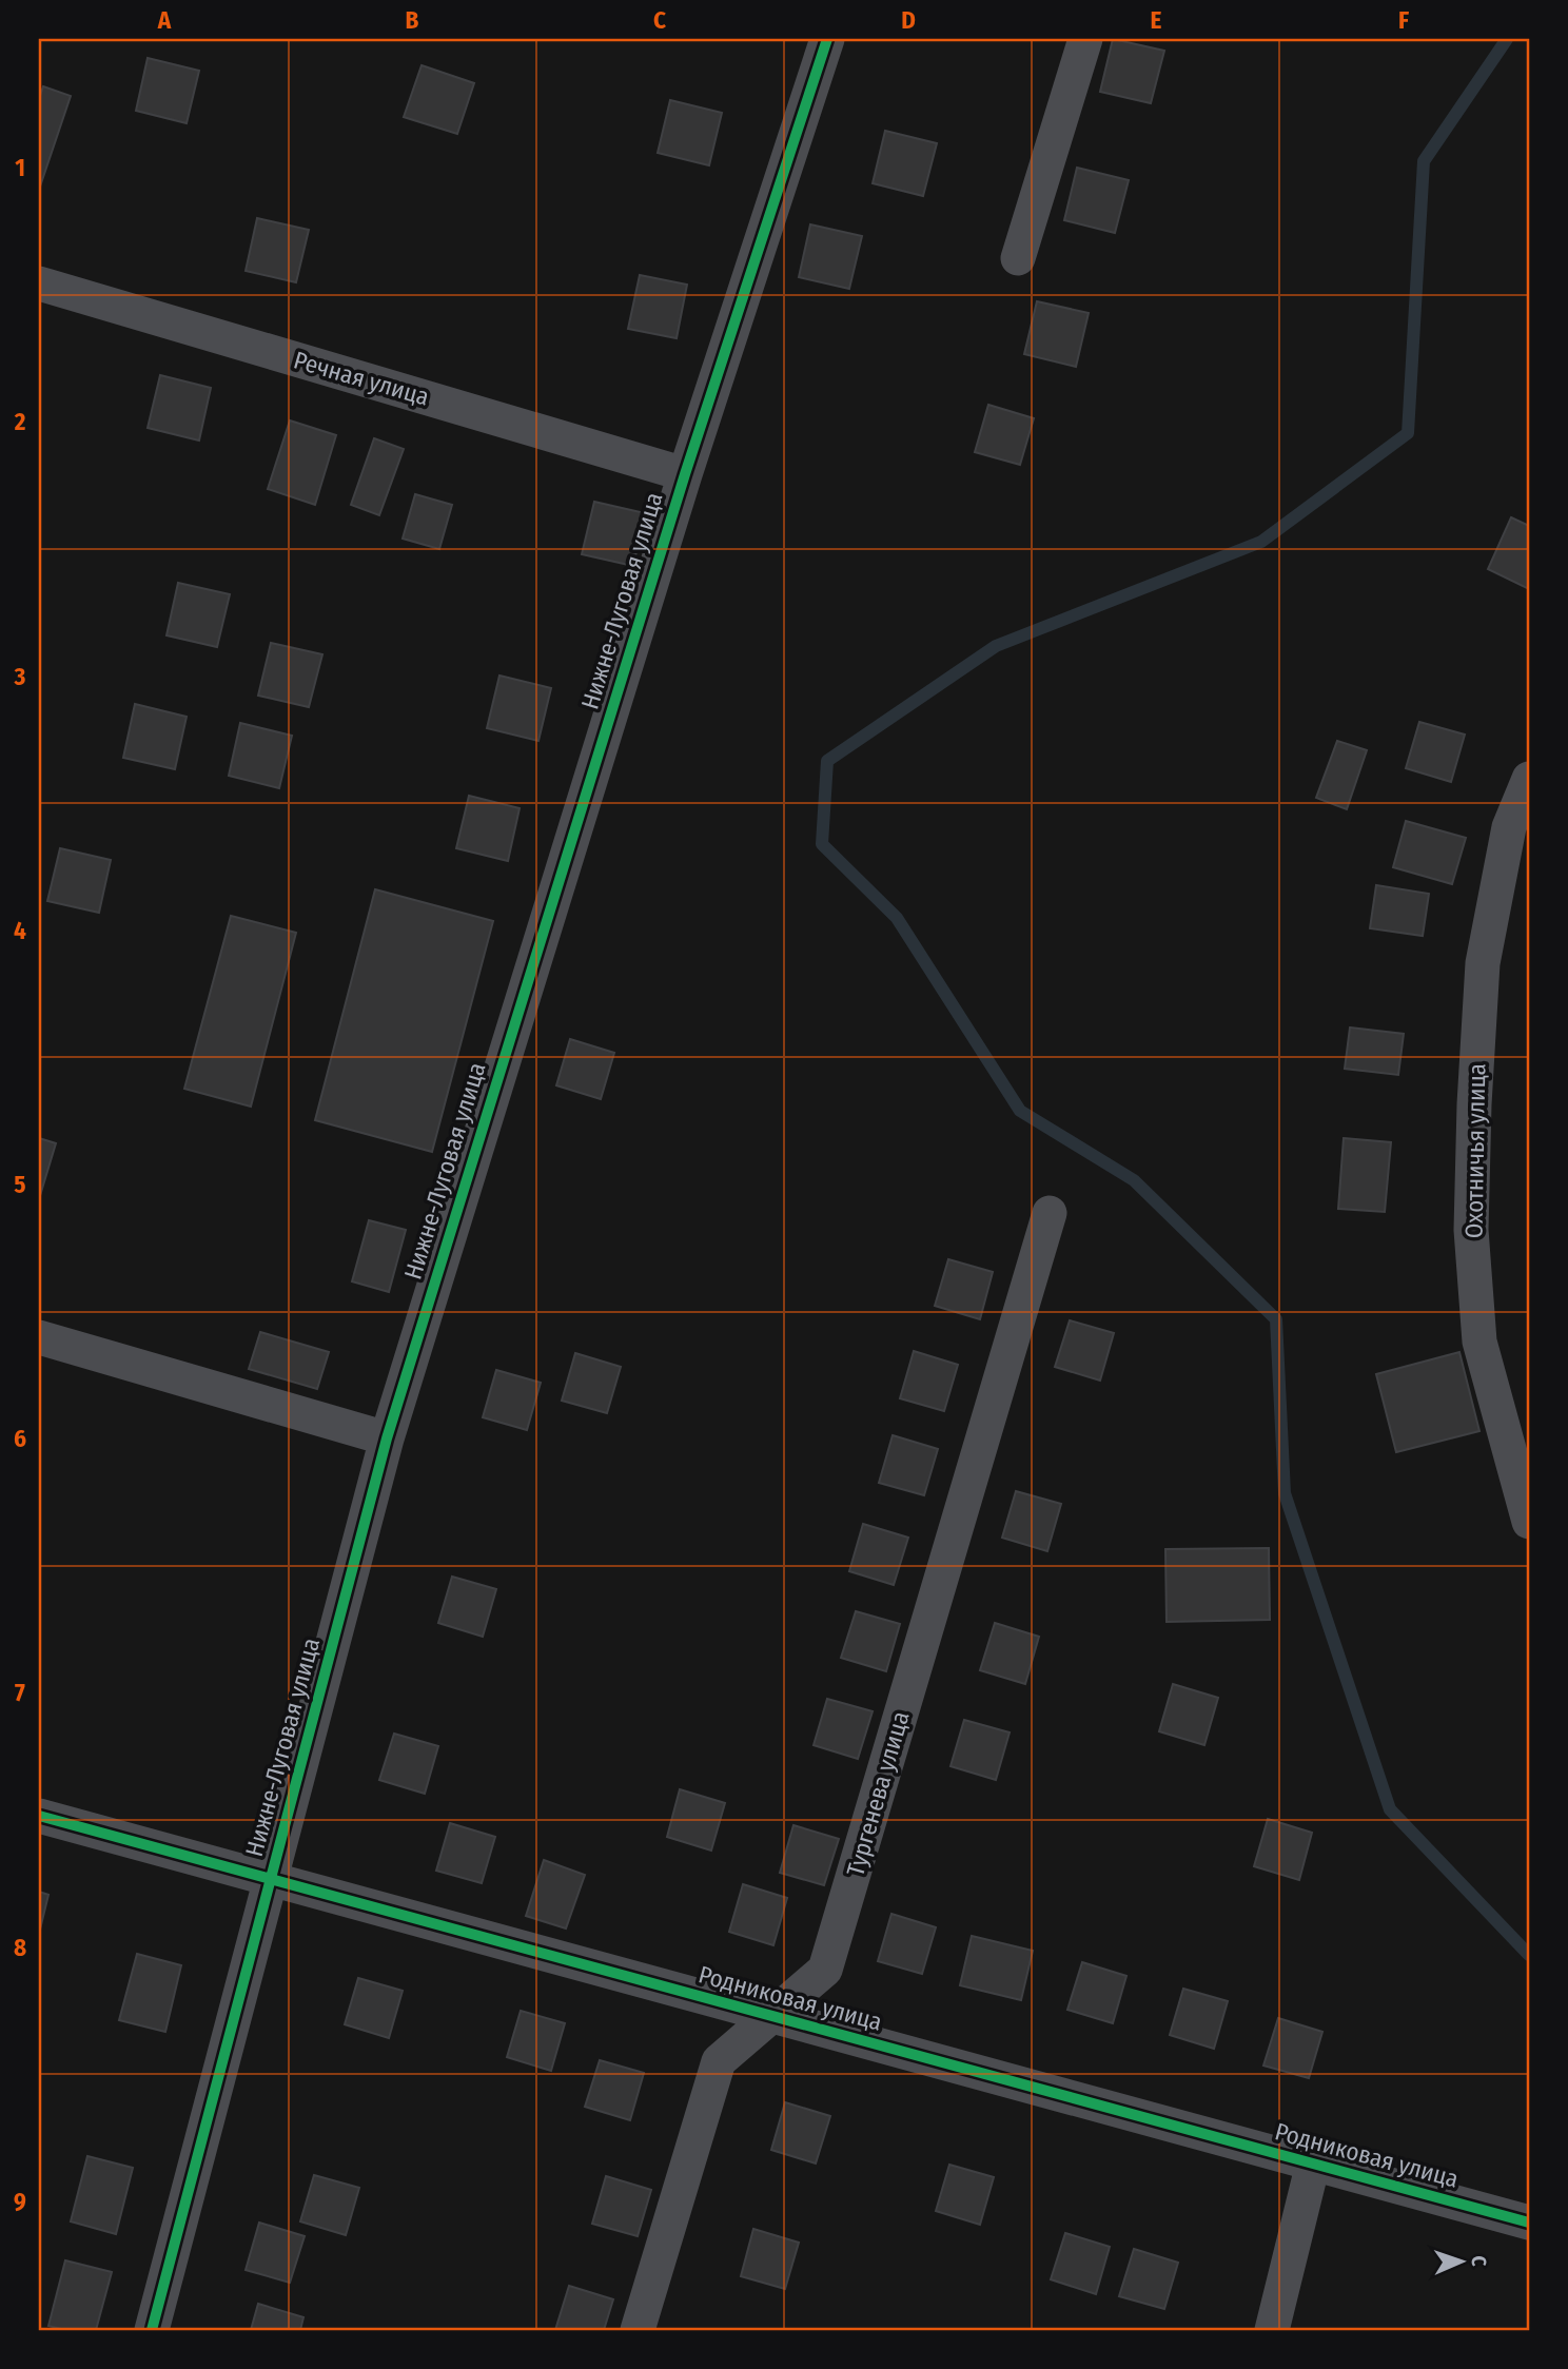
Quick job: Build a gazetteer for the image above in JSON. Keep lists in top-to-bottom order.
{
  "streets": {
    "street": [
      "Речная улица",
      "Нижне-Луговая улица",
      "Охотничья улица",
      "Тургенева улица",
      "Родниковая улица"
    ]
  },
  "crossings": [
    ["Речная улица", "Нижне-Луговая улица"],
    ["Нижне-Луговая улица", "Родниковая улица"],
    ["Тургенева улица", "Родниковая улица"]
  ],
  "north": "right",
  "grid": {
    "columns": [
      "A",
      "B",
      "C",
      "D",
      "E",
      "F"
    ],
    "rows": [
      "1",
      "2",
      "3",
      "4",
      "5",
      "6",
      "7",
      "8",
      "9"
    ]
  }
}
